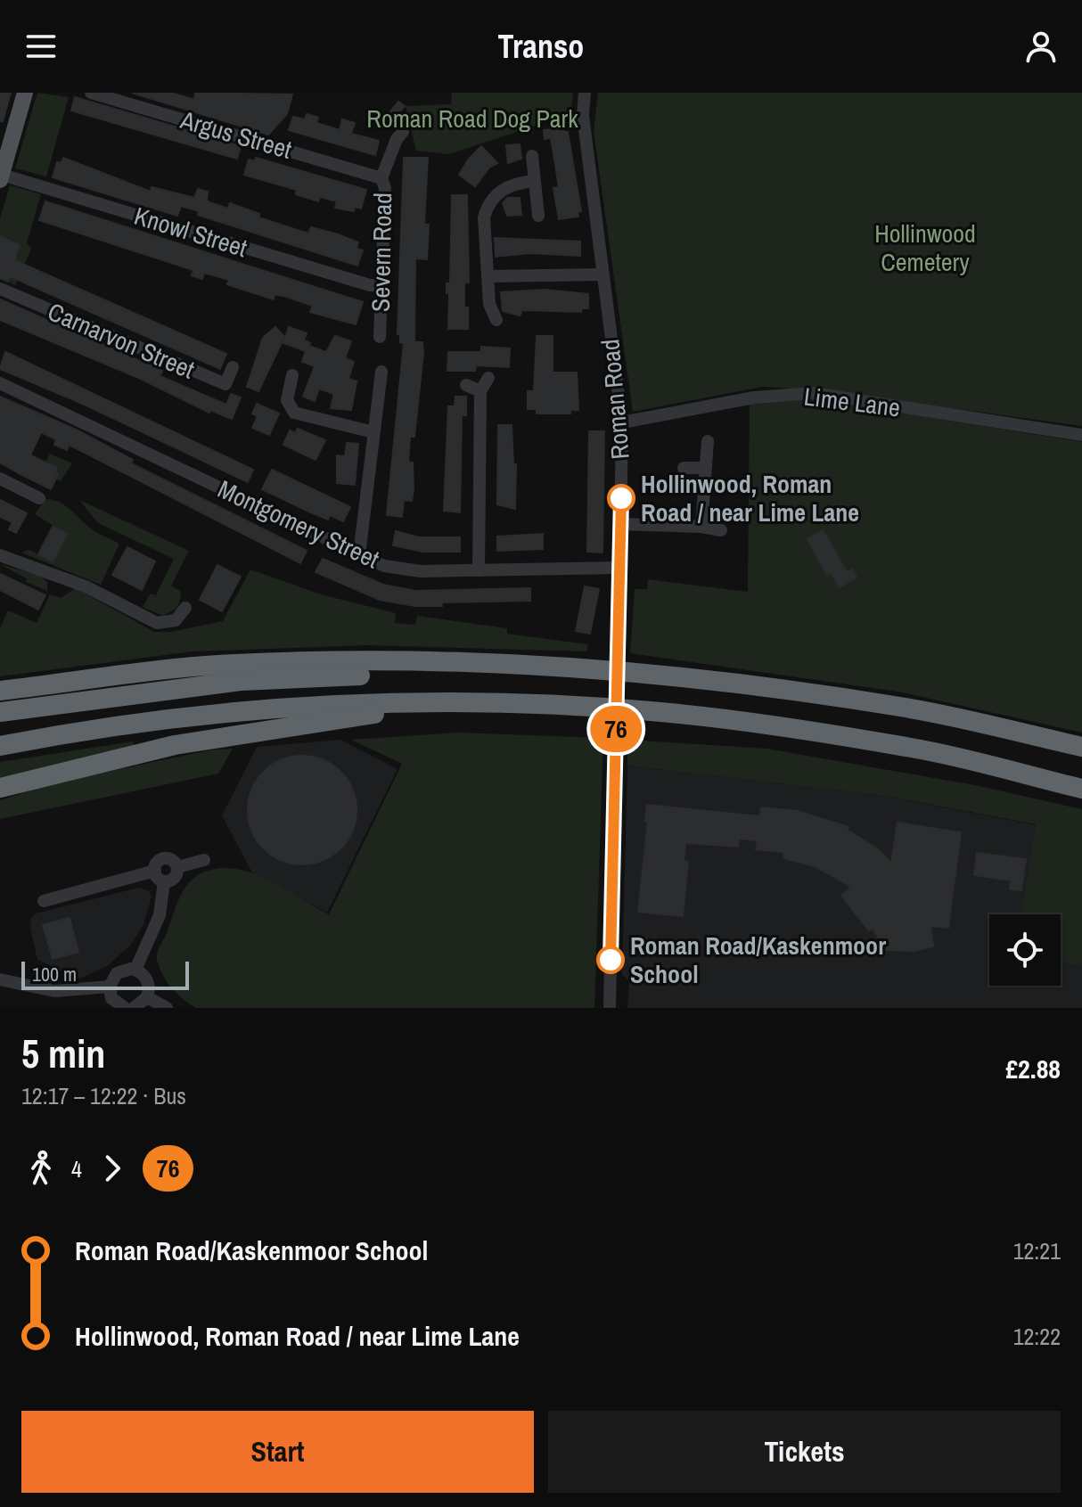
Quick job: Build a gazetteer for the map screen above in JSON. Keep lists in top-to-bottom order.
{
  "streets": {
    "street": [
      "Argus Street",
      "Knowl Street",
      "Severn Road",
      "Carnarvon Street",
      "Roman Road",
      "Lime Lane",
      "Montgomery Street"
    ]
  },
  "crossings": [
    ["Argus Street", "Severn Road"],
    ["Knowl Street", "Severn Road"],
    ["Roman Road", "Lime Lane"],
    ["Roman Road", "Montgomery Street"]
  ],
  "parks": ["Roman Road Dog Park", "Hollinwood Cemetery"],
  "places": ["Hollinwood, Roman Road / near Lime Lane", "Roman Road/Kaskenmoor School"],
  "lines": ["bus line 76"],
  "scale_bar": "100 m",
  "page": {
    "header": "Transo",
    "on_map": "76",
    "scale": "100 m",
    "heading": ["5 min", "12:17 – 12:22 · Bus", "£2.88"],
    "legs": ["4", "76"],
    "list": [
      {
        "name": "Roman Road/Kaskenmoor School",
        "value": "12:21"
      },
      {
        "name": "Hollinwood, Roman Road / near Lime Lane",
        "value": "12:22"
      }
    ],
    "buttons": ["Start", "Tickets"]
  }
}
